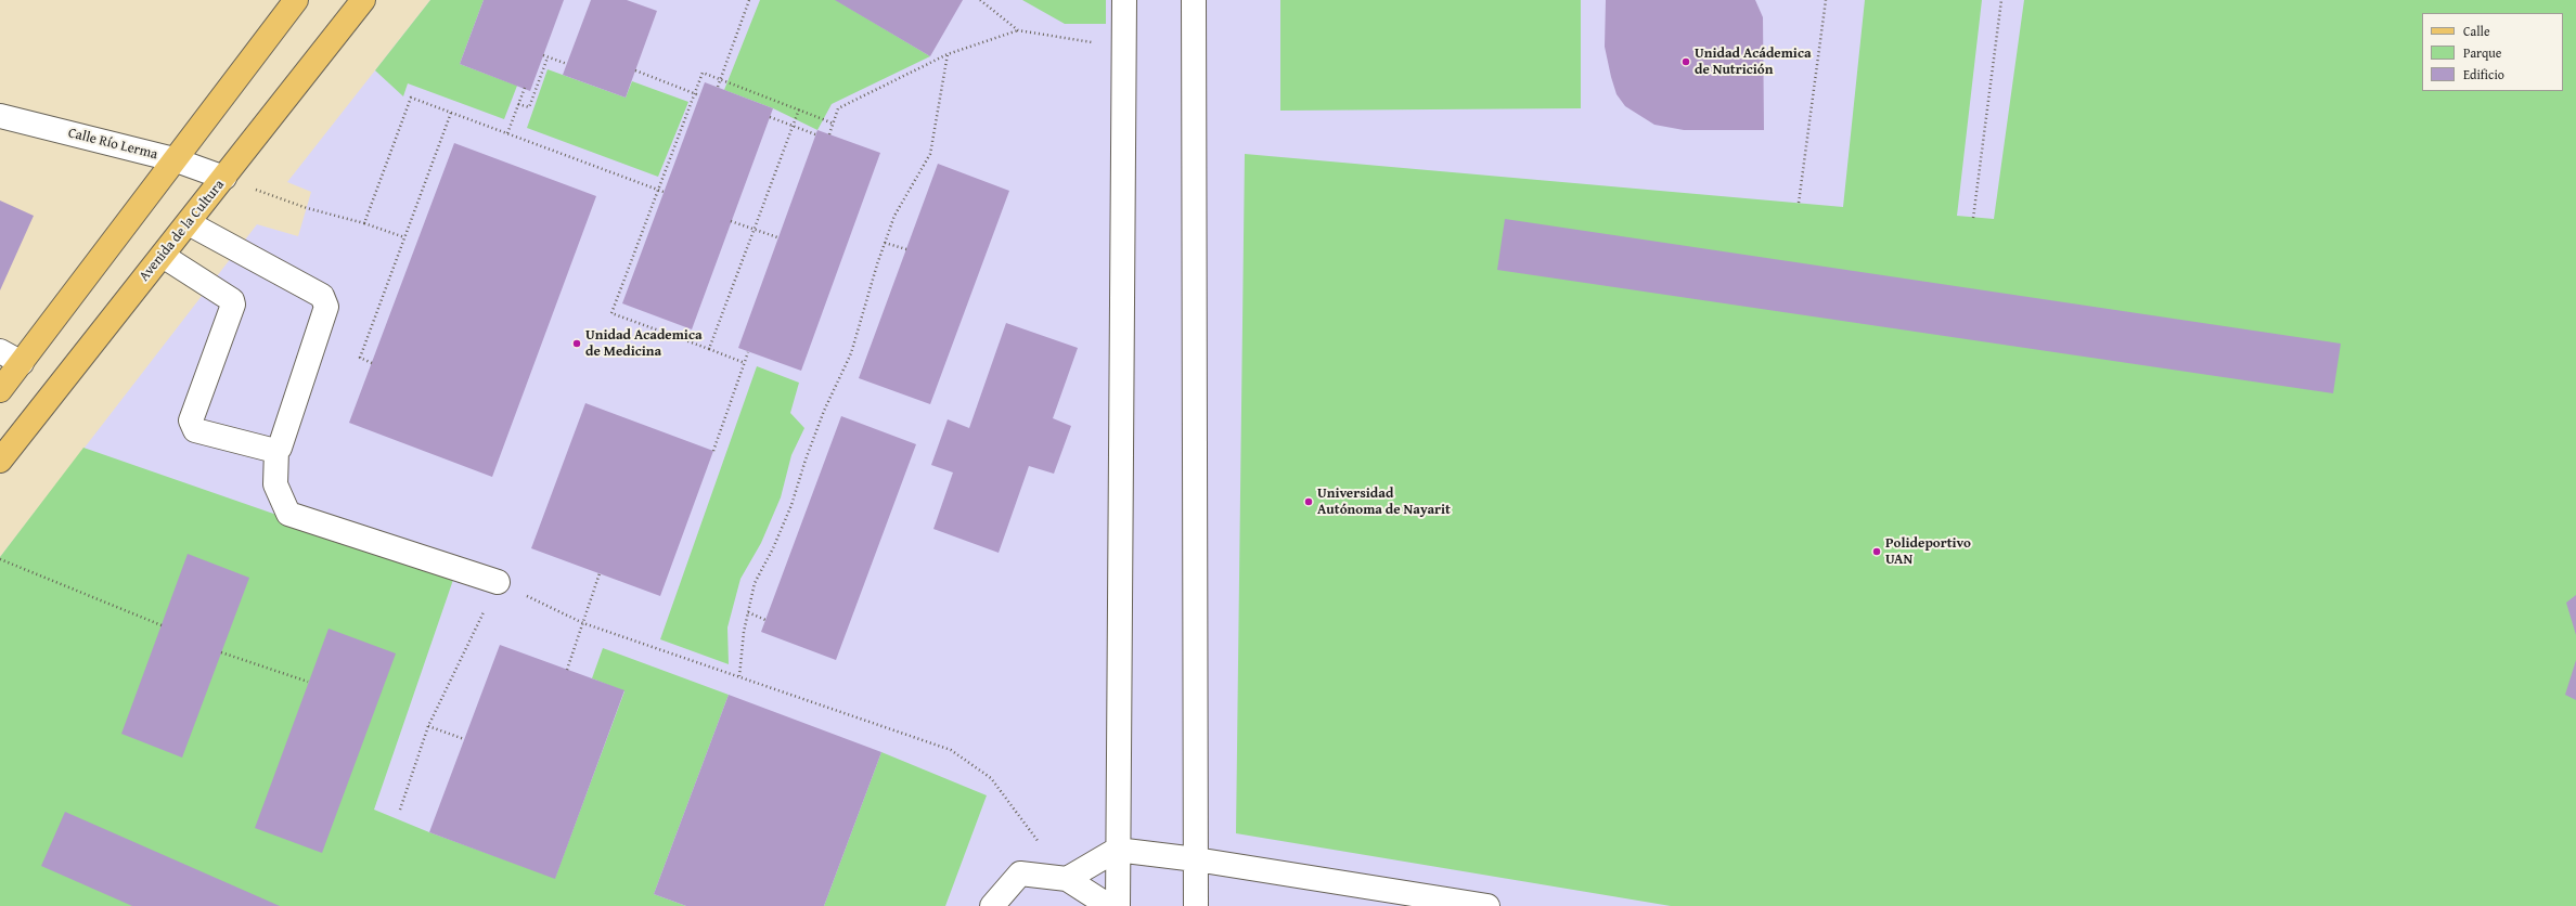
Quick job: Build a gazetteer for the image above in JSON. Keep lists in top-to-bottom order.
{
  "streets": {
    "main road": ["Avenida de la Cultura"],
    "street": ["Calle Río Lerma"]
  },
  "crossings": [
    ["Calle Río Lerma", "Avenida de la Cultura"]
  ],
  "places": [
    "Unidad Acádemica de Nutrición",
    "Unidad Academica de Medicina",
    "Universidad Autónoma de Nayarit",
    "Polideportivo UAN"
  ],
  "legend": ["Calle", "Parque", "Edificio"]
}
